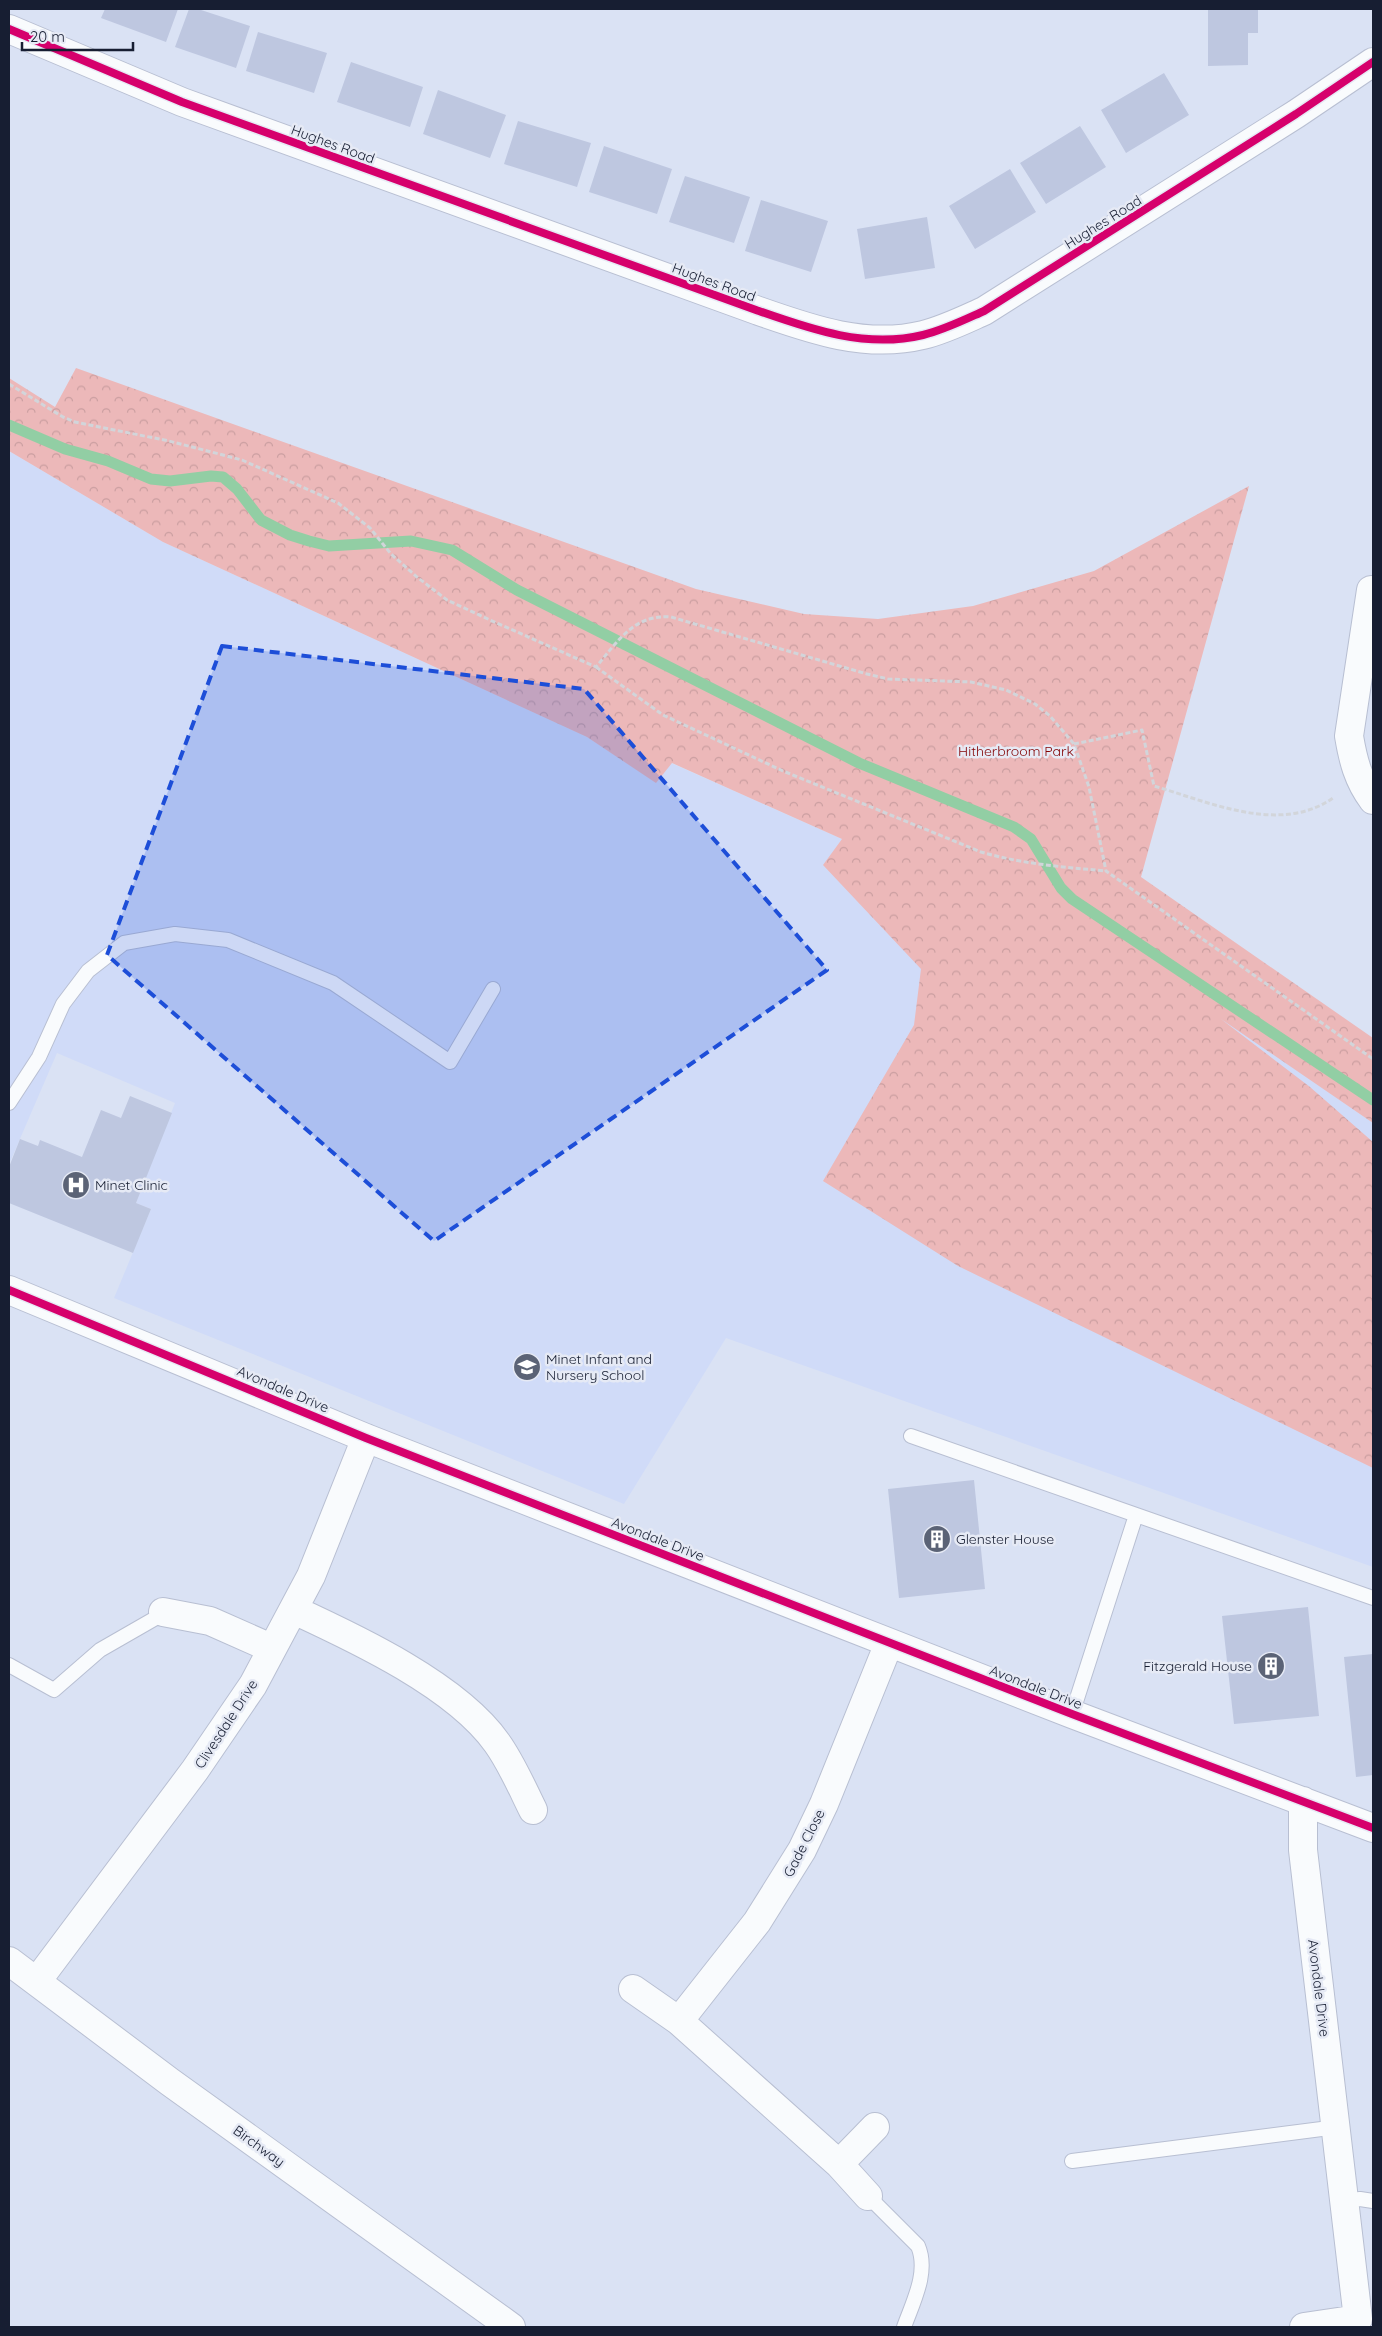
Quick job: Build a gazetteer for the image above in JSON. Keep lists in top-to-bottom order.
{
  "streets": {
    "street": [
      "Hughes Road",
      "Avondale Drive",
      "Clivesdale Drive",
      "Gade Close",
      "Birchway"
    ]
  },
  "crossings": [
    ["Avondale Drive", "Clivesdale Drive"],
    ["Avondale Drive", "Gade Close"],
    ["Clivesdale Drive", "Birchway"]
  ],
  "parks": ["Hitherbroom Park"],
  "places": {
    "hospital": ["Minet Clinic"],
    "school or university": ["Minet Infant and Nursery School"],
    "building": ["Glenster House", "Fitzgerald House"]
  },
  "scale_bar": "20 m"
}
